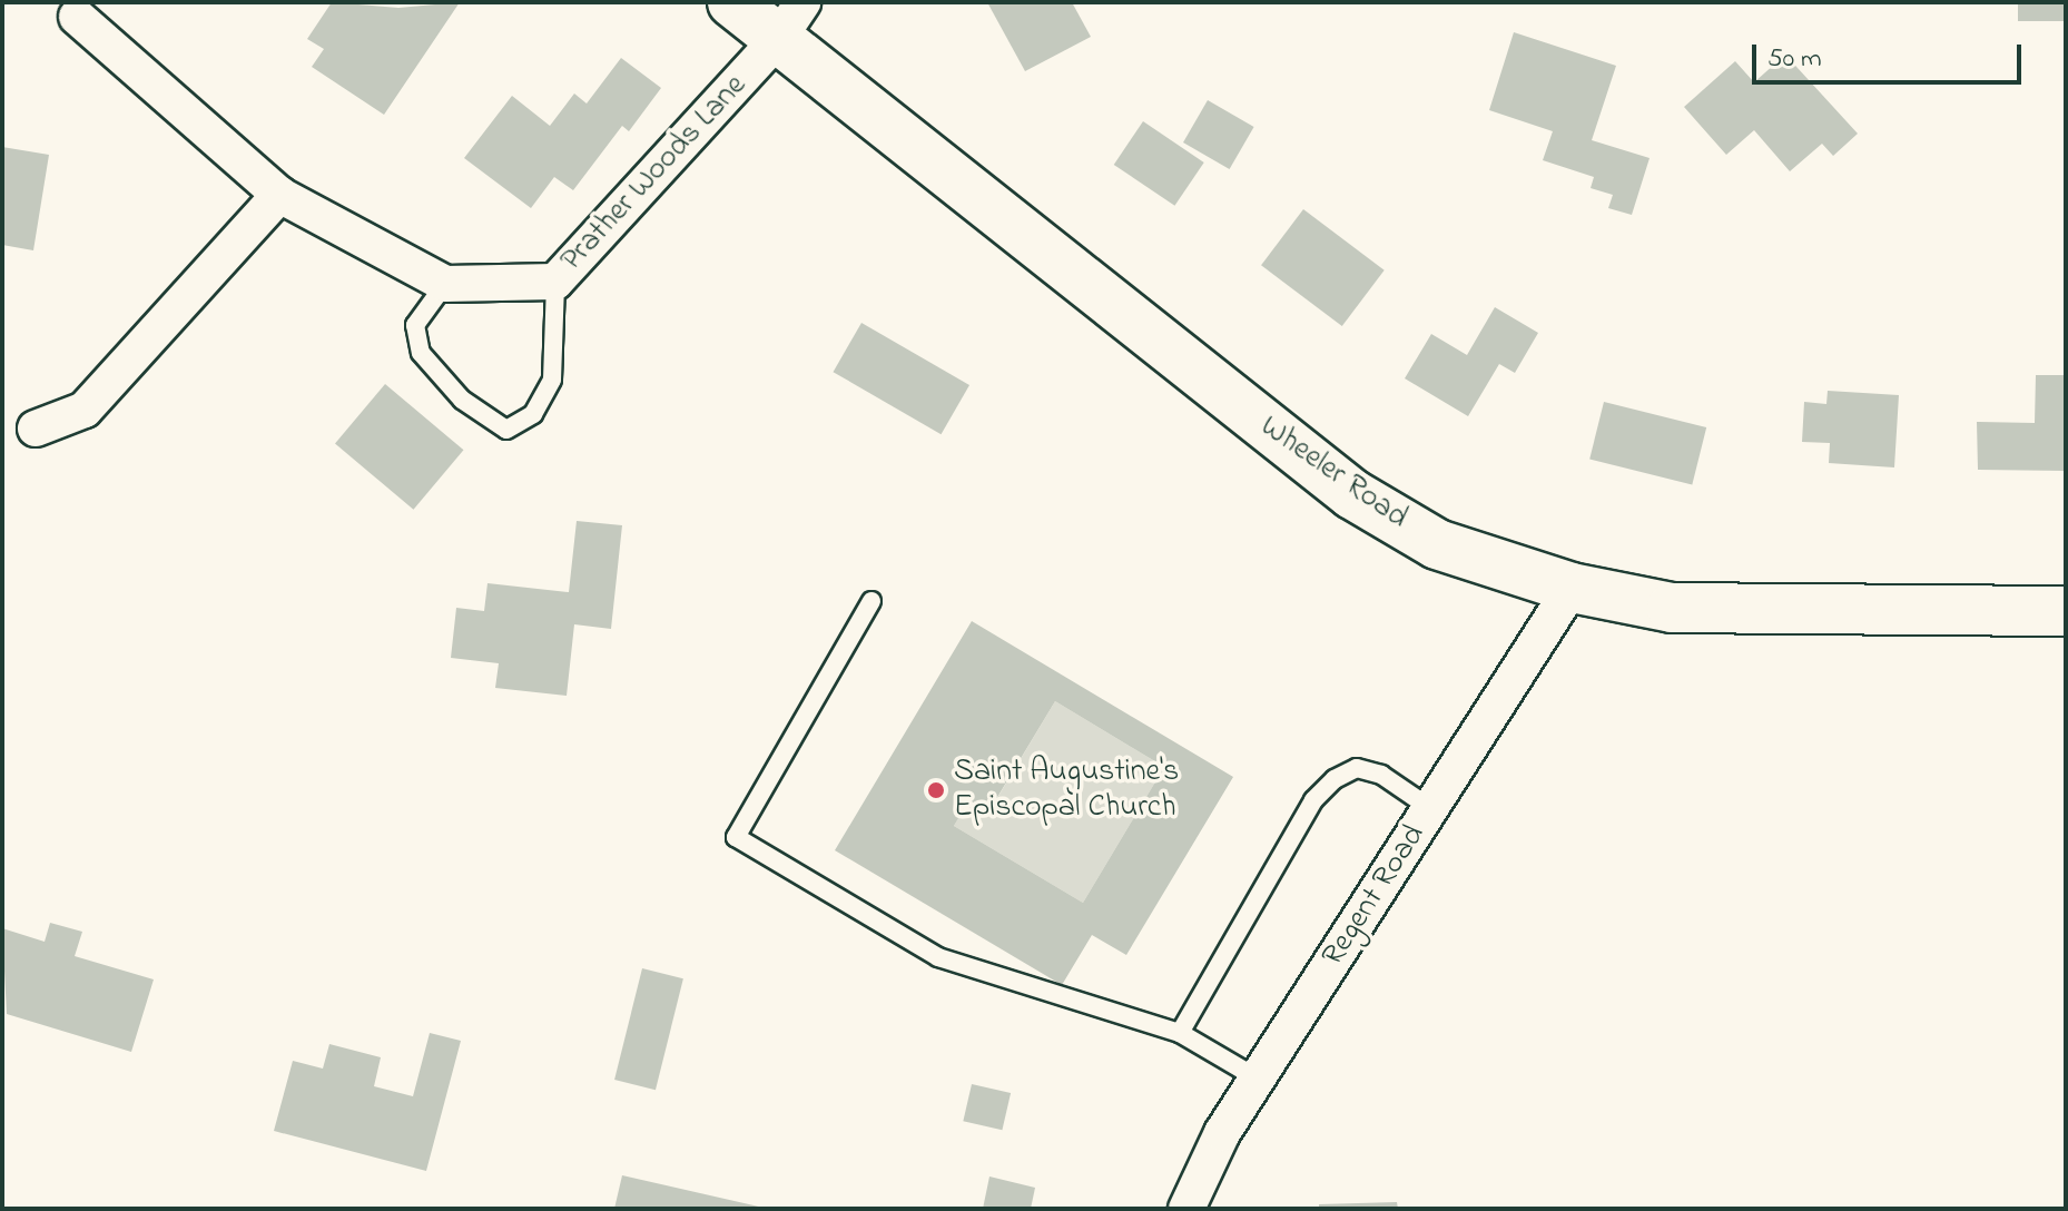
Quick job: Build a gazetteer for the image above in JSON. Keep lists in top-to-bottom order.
{
  "streets": {
    "street": ["Prather Woods Lane", "Wheeler Road", "Regent Road"]
  },
  "crossings": [
    ["Prather Woods Lane", "Wheeler Road"],
    ["Wheeler Road", "Regent Road"]
  ],
  "places": ["Saint Augustine's Episcopal Church"],
  "scale_bar": "50 m"
}
